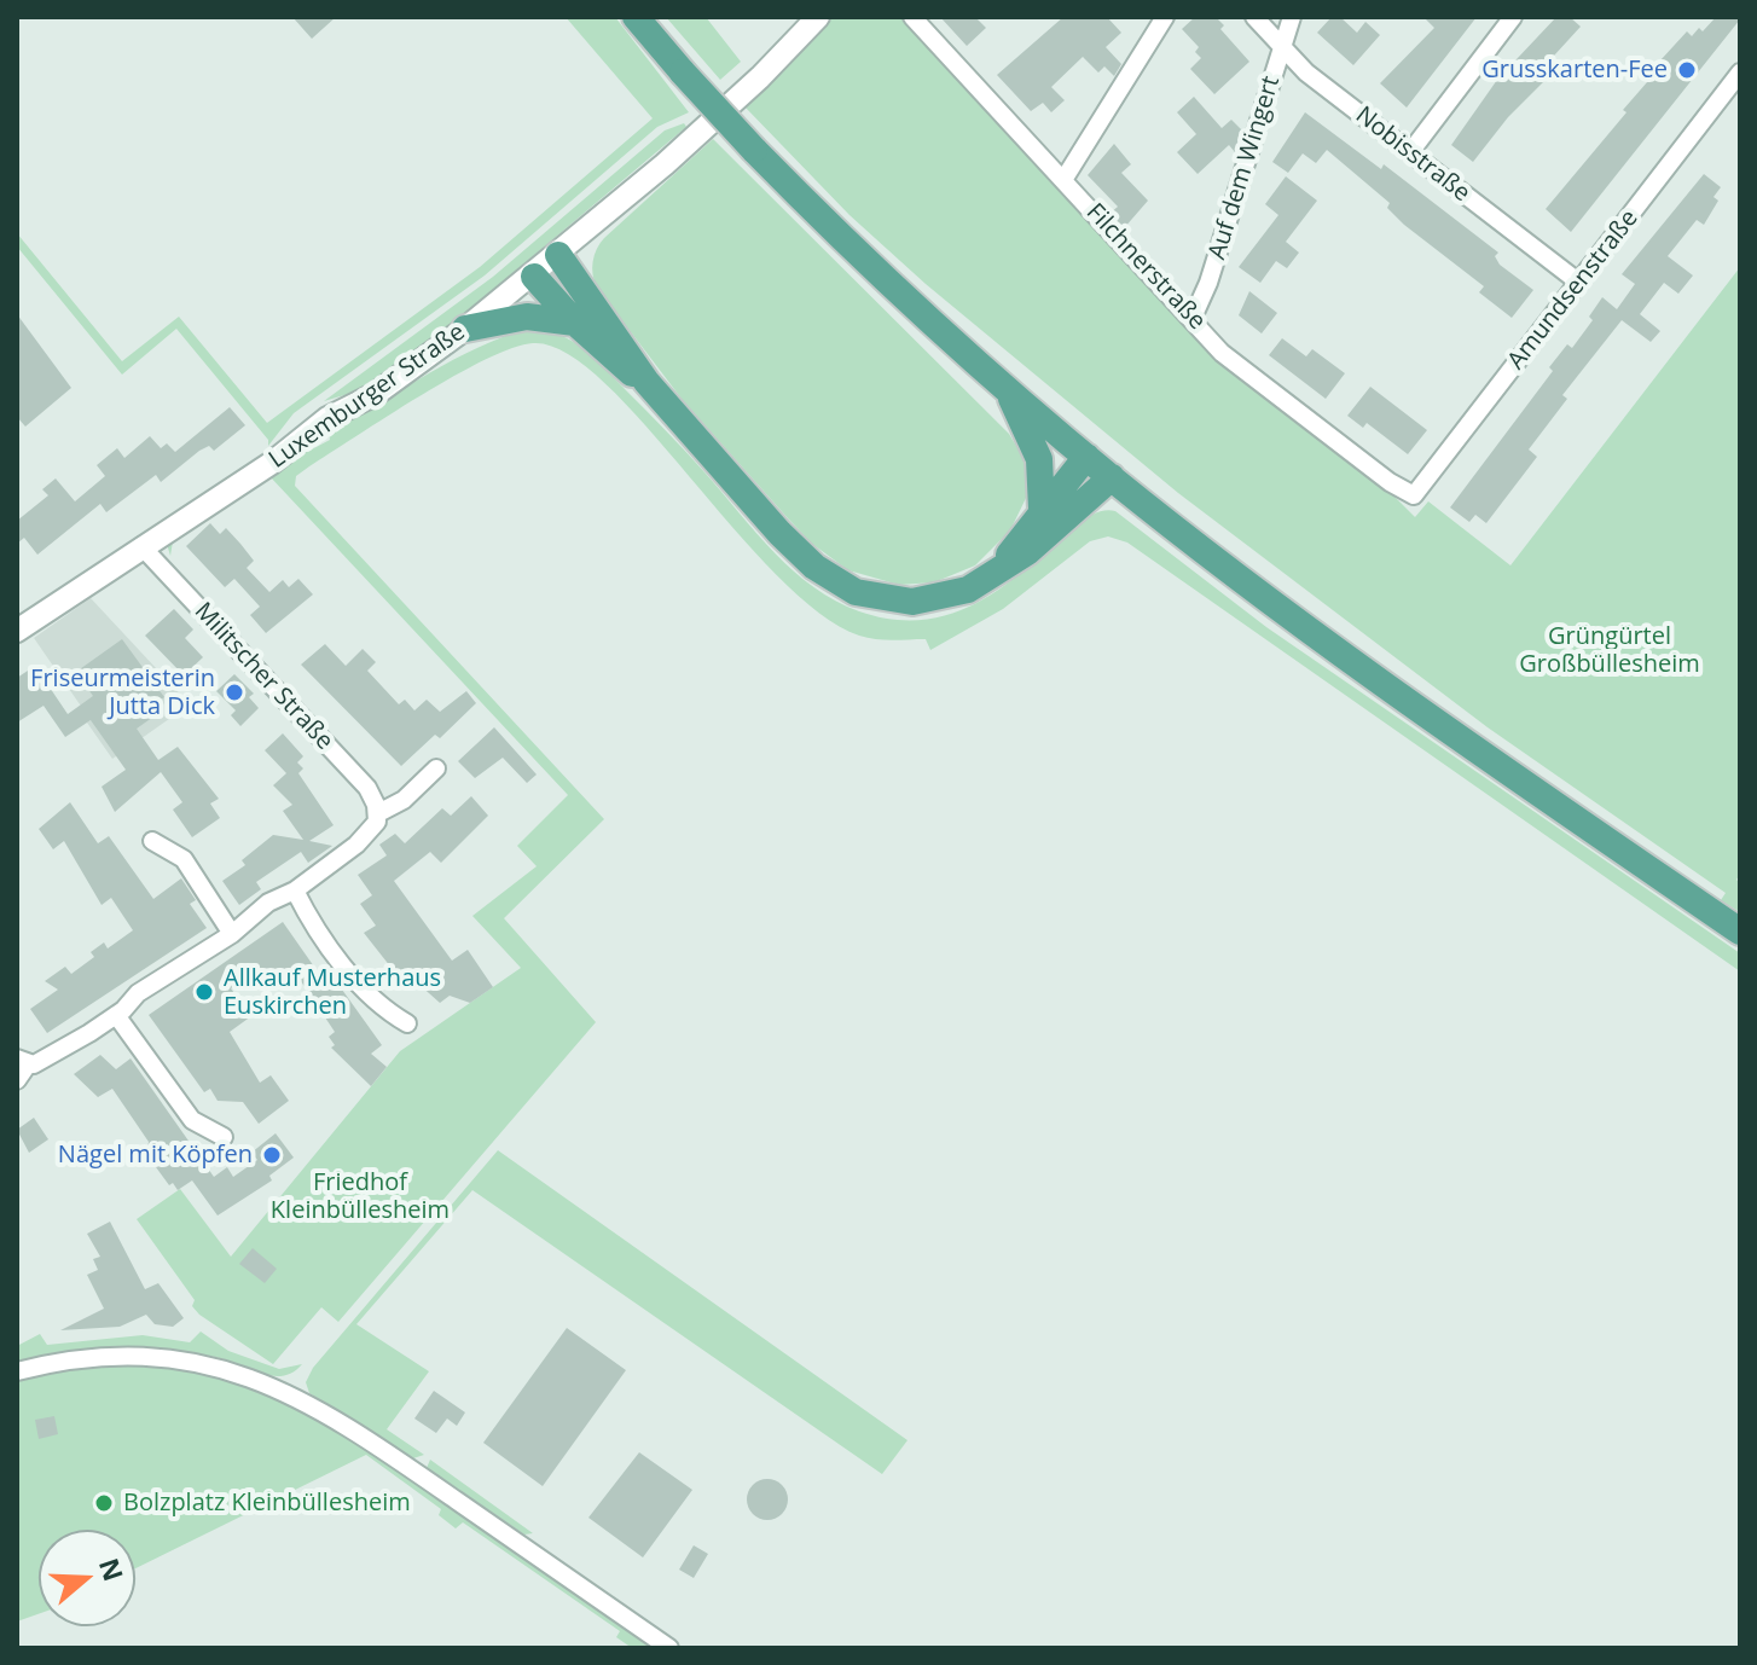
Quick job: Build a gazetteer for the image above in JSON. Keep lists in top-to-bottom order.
{
  "streets": {
    "street": [
      "Nobisstraße",
      "Auf dem Wingert",
      "Filchnerstraße",
      "Amundsenstraße",
      "Luxemburger Straße",
      "Militscher Straße"
    ]
  },
  "crossings": [
    ["Nobisstraße", "Auf dem Wingert"],
    ["Nobisstraße", "Amundsenstraße"],
    ["Auf dem Wingert", "Filchnerstraße"],
    ["Filchnerstraße", "Amundsenstraße"],
    ["Luxemburger Straße", "Militscher Straße"]
  ],
  "parks": ["Grüngürtel Großbüllesheim", "Friedhof Kleinbüllesheim"],
  "places": [
    "Grusskarten-Fee",
    "Friseurmeisterin Jutta Dick",
    "Allkauf Musterhaus Euskirchen",
    "Nägel mit Köpfen",
    "Bolzplatz Kleinbüllesheim"
  ],
  "north": "right"
}
